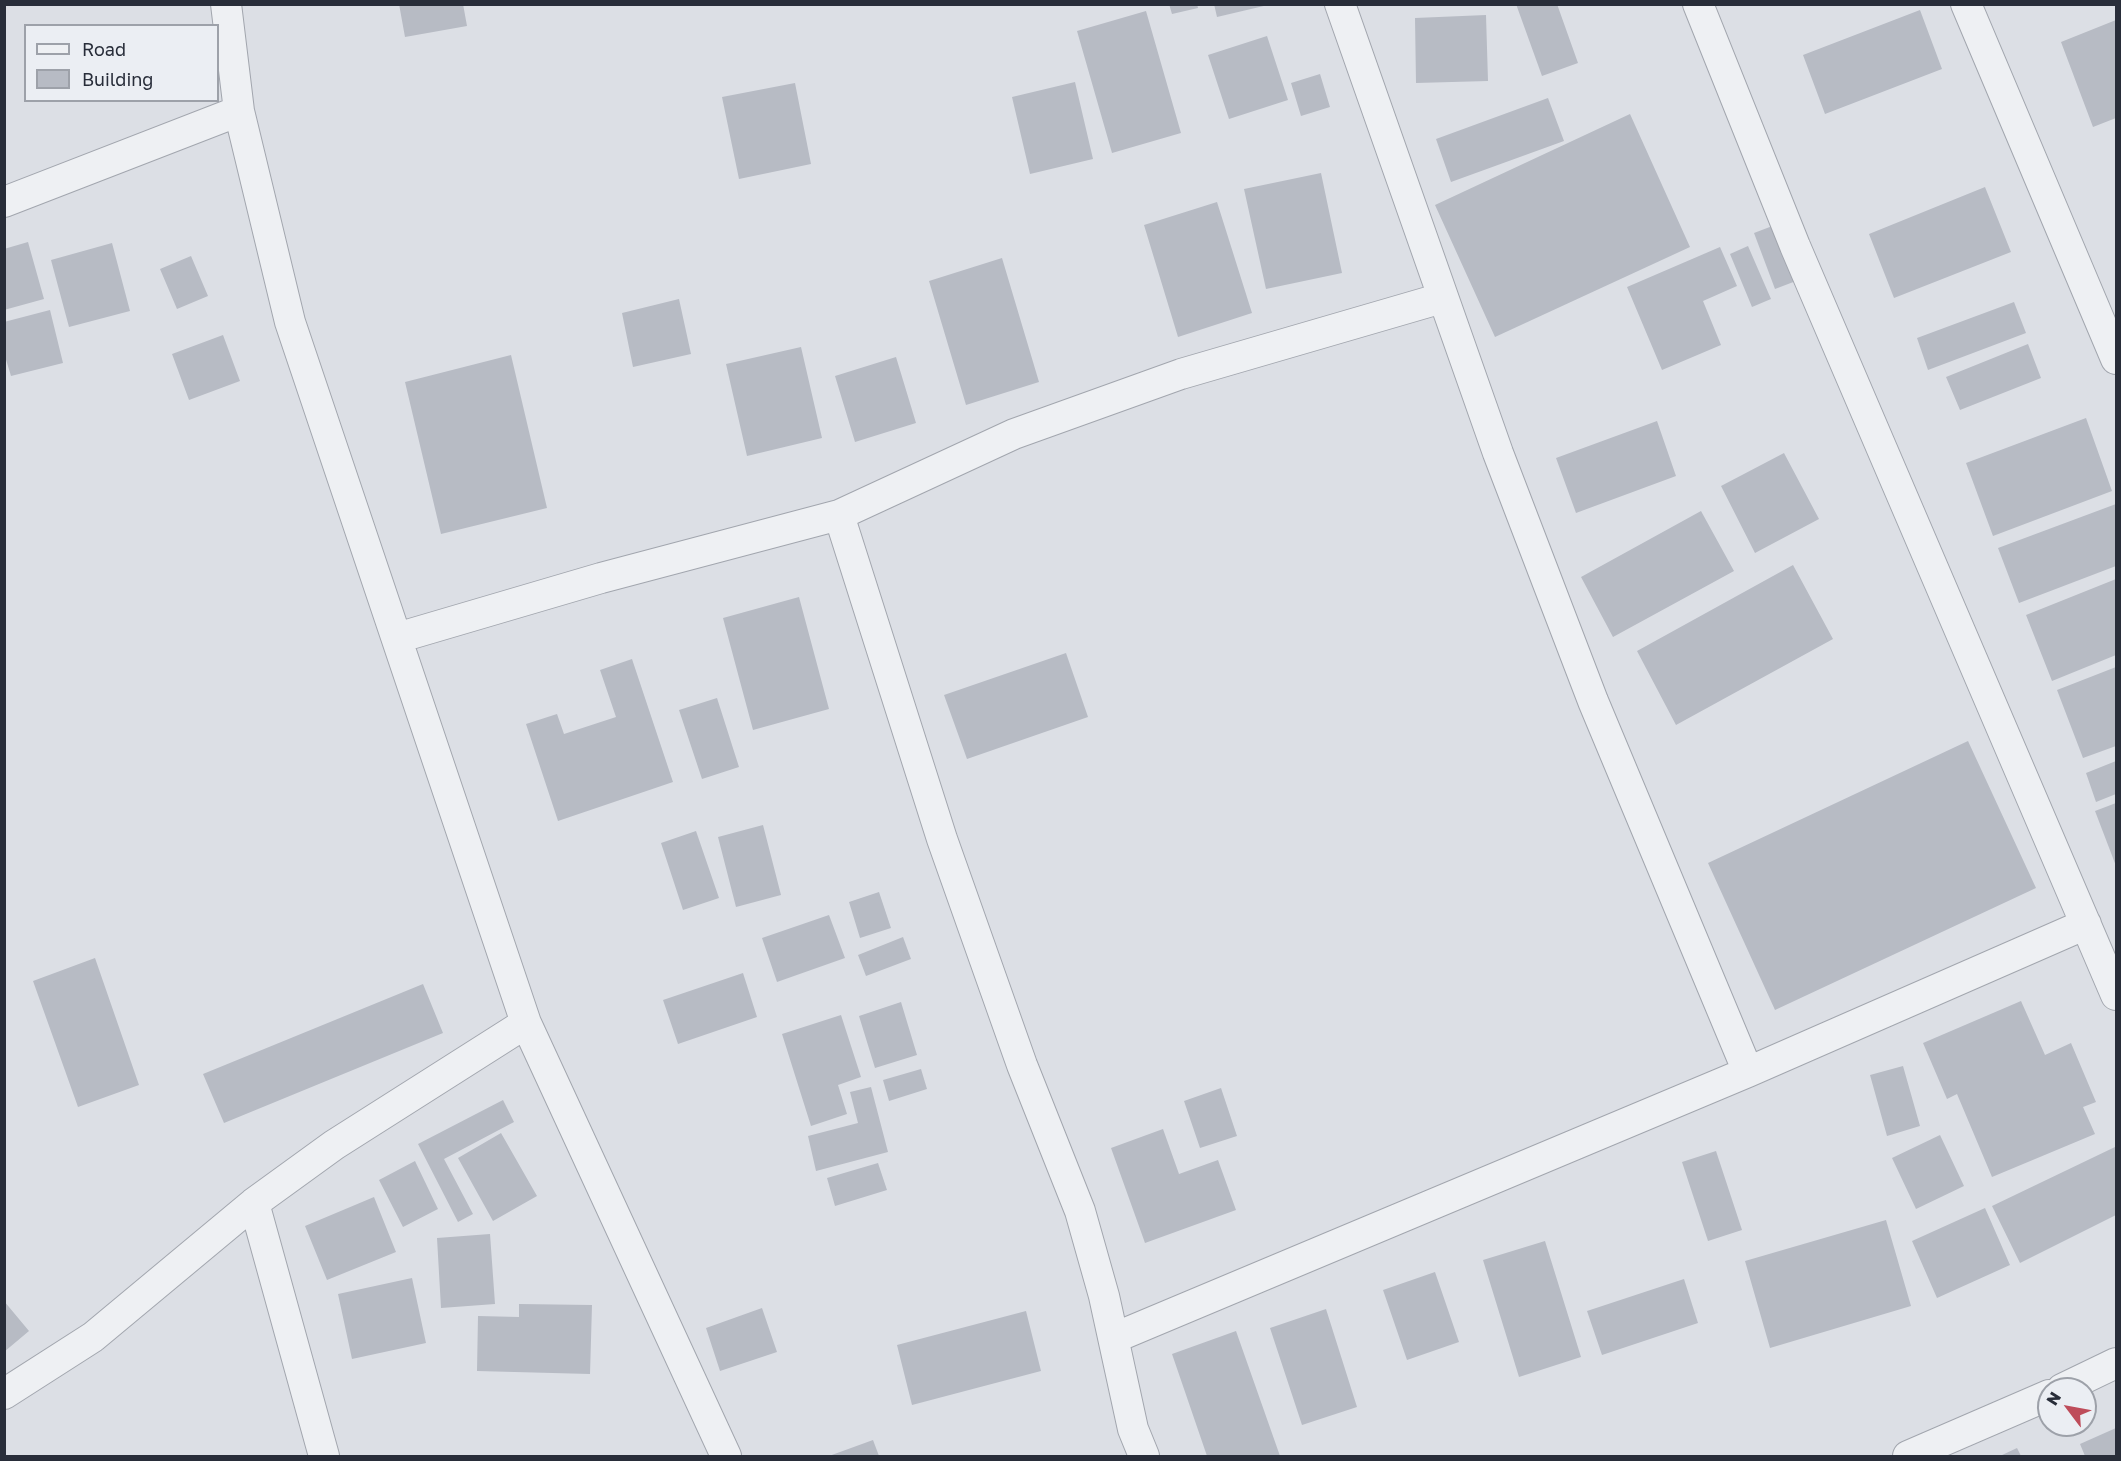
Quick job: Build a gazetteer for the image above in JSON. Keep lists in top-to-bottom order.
{
  "legend": ["Road", "Building"],
  "north": "top left"
}
